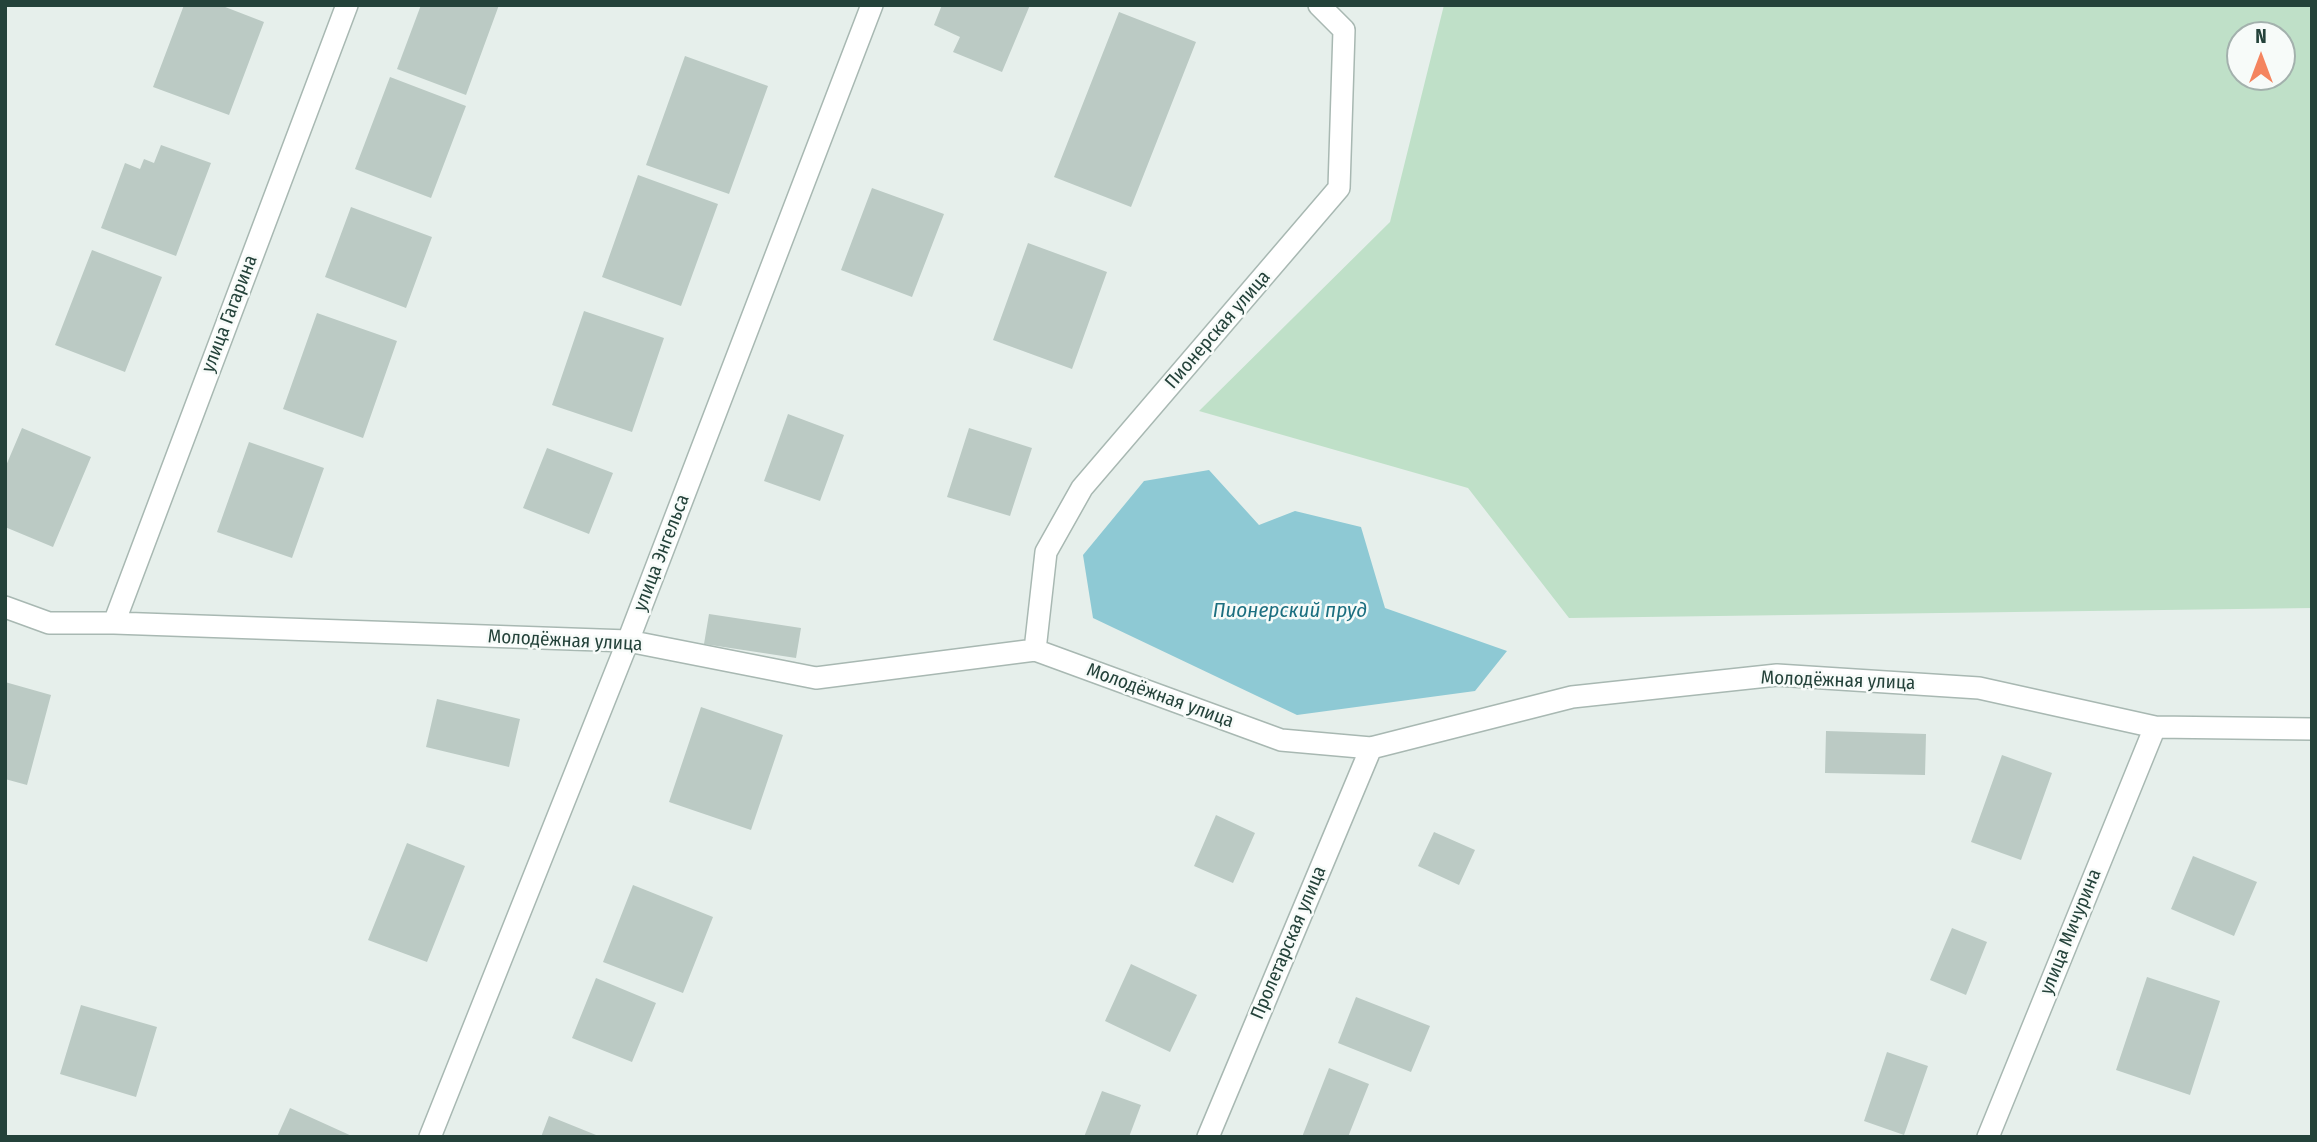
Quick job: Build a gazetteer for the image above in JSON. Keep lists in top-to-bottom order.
{
  "streets": {
    "street": [
      "улица Гагарина",
      "Пионерская улица",
      "улица Энгельса",
      "Молодёжная улица",
      "улица Мичурина",
      "Пролетарская улица"
    ]
  },
  "crossings": [
    ["улица Гагарина", "Молодёжная улица"],
    ["Пионерская улица", "Молодёжная улица"],
    ["улица Энгельса", "Молодёжная улица"],
    ["Молодёжная улица", "улица Мичурина"],
    ["Молодёжная улица", "Пролетарская улица"]
  ],
  "water": ["Пионерский пруд"],
  "north": "top"
}
